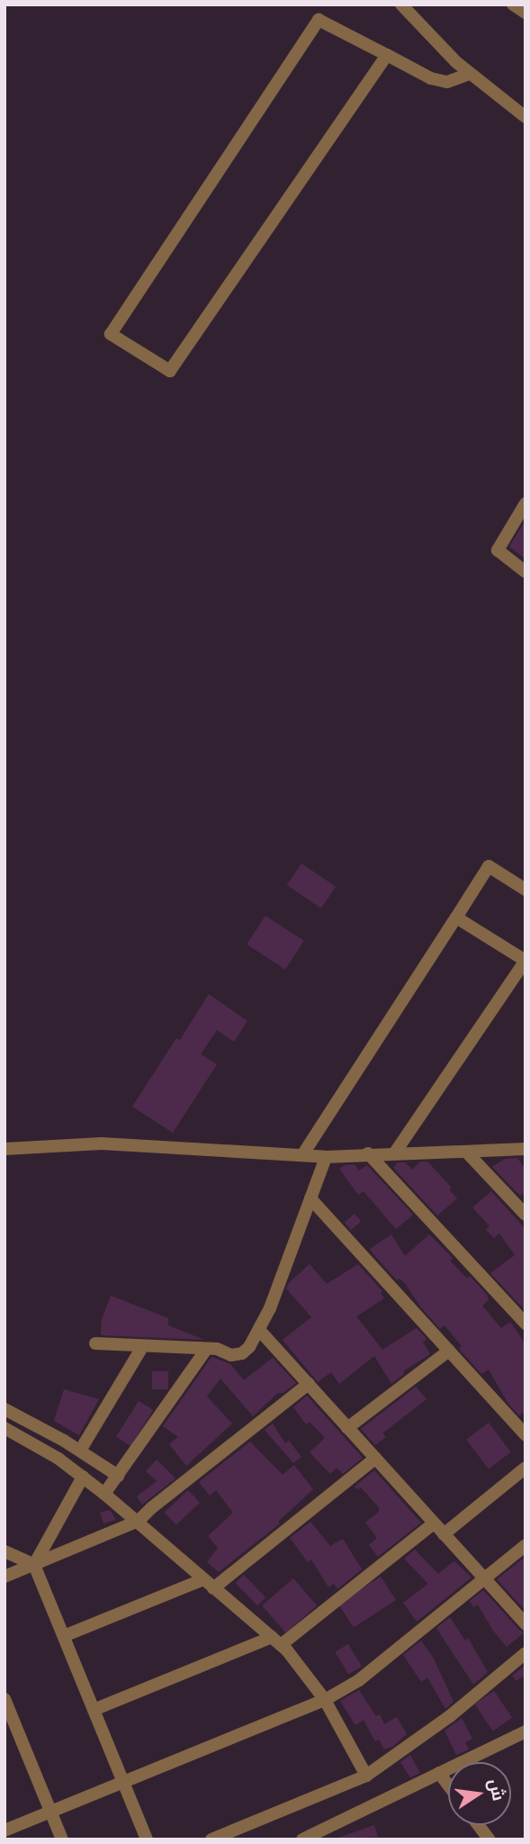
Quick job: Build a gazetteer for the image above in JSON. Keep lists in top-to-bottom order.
{
  "north": "right"
}
